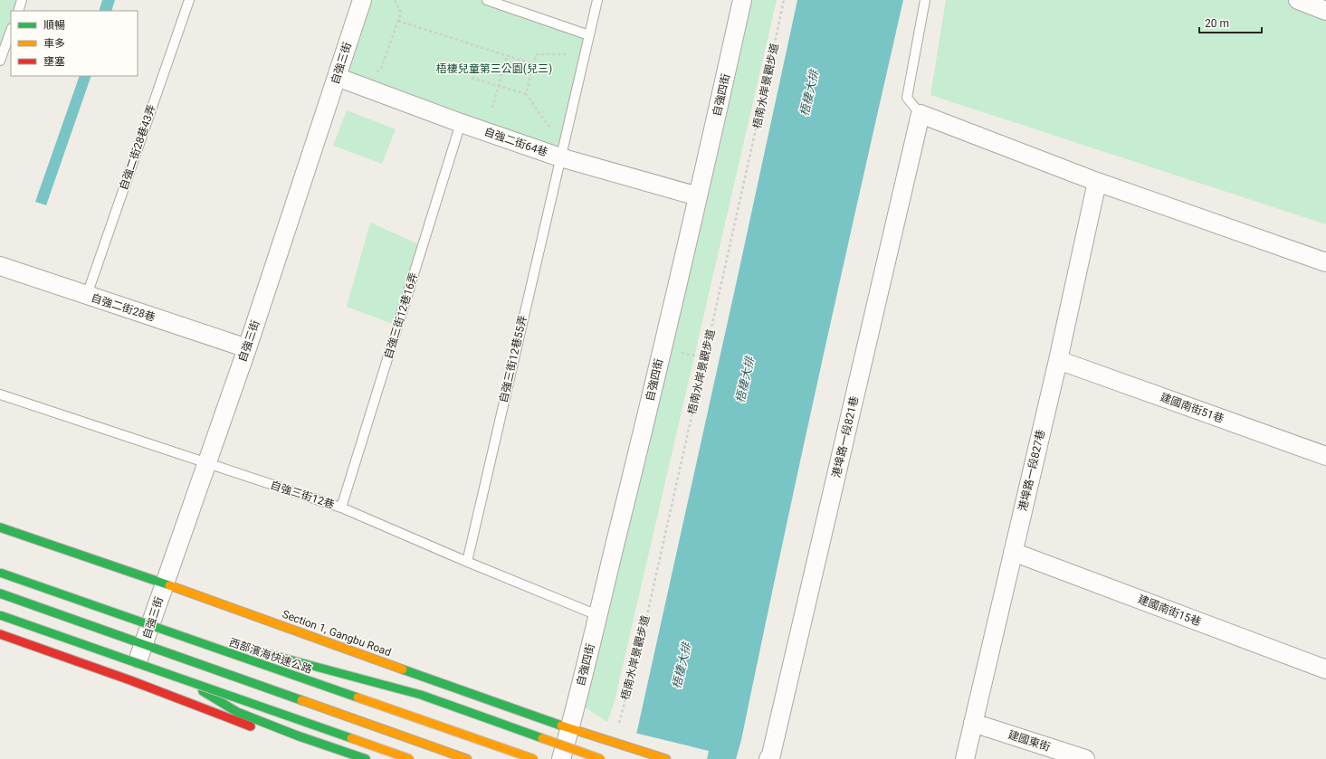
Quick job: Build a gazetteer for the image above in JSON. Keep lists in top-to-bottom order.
{
  "streets": {
    "main road": ["Section 1, Gangbu Road", "西部濱海快速公路"],
    "street": [
      "自強三街",
      "自強四街",
      "自強二街64巷",
      "自強二街28巷",
      "建國南街51巷",
      "港埠路一段821巷",
      "港埠路一段827巷",
      "建國南街15巷",
      "建國東街"
    ],
    "lane": [
      "自強二街28巷43弄",
      "自強三街12巷16弄",
      "自強三街12巷55弄",
      "自強三街12巷"
    ],
    "path": ["梧南水岸景觀步道"]
  },
  "crossings": [
    ["自強三街", "自強二街64巷"],
    ["自強三街", "自強二街28巷"],
    ["自強三街", "自強三街12巷"],
    ["自強三街", "Section 1, Gangbu Road"],
    ["梧南水岸景觀步道", "Section 1, Gangbu Road"],
    ["自強四街", "自強二街64巷"],
    ["自強四街", "自強三街12巷"],
    ["自強四街", "Section 1, Gangbu Road"],
    ["自強二街64巷", "自強三街12巷16弄"],
    ["自強二街64巷", "自強三街12巷55弄"],
    ["自強二街28巷43弄", "自強二街28巷"],
    ["自強三街12巷16弄", "自強三街12巷"],
    ["自強三街12巷55弄", "自強三街12巷"],
    ["建國南街51巷", "港埠路一段827巷"],
    ["港埠路一段827巷", "建國南街15巷"],
    ["港埠路一段827巷", "建國東街"]
  ],
  "water": ["梧棲大排"],
  "parks": ["梧棲兒童第三公園(兒三)"],
  "legend": ["順暢", "車多", "壅塞"],
  "scale_bar": "20 m"
}
